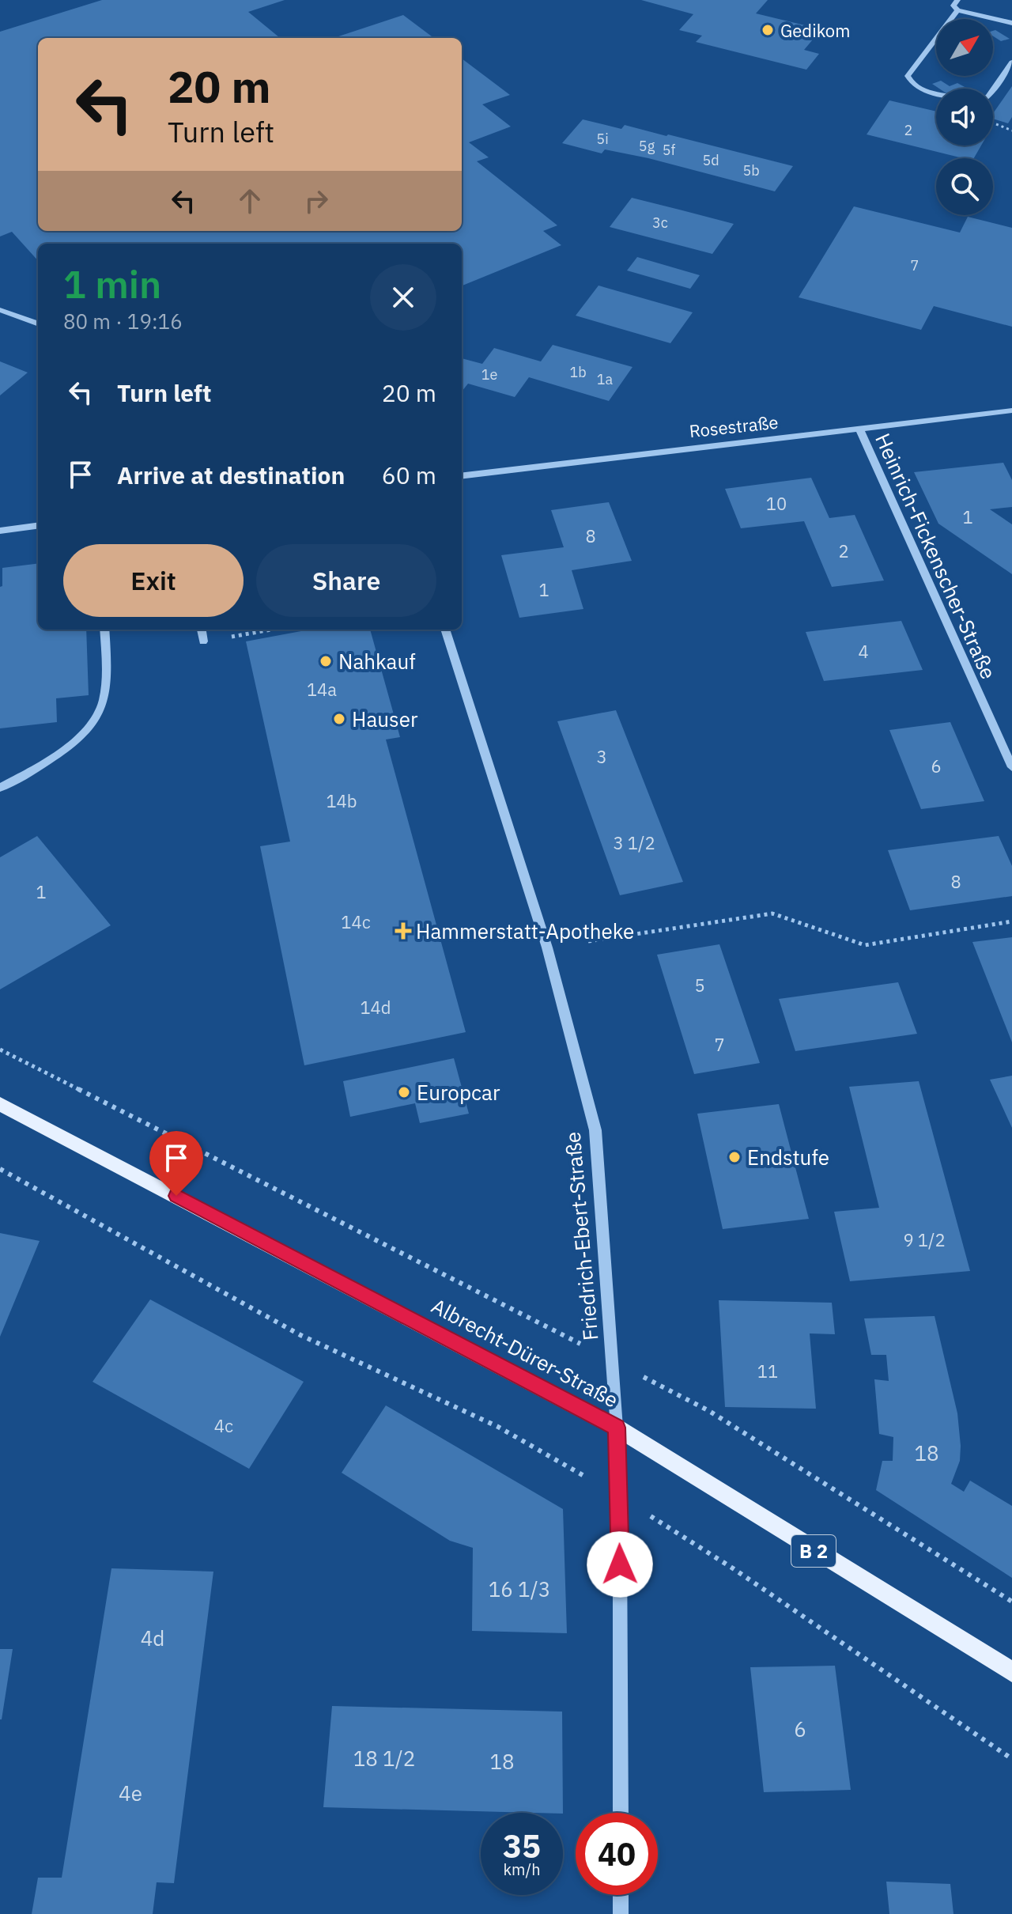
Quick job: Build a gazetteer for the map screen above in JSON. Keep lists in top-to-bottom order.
{
  "streets": {
    "main road": ["Albrecht-Dürer-Straße", "B 2"],
    "street": ["Rosestraße", "Heinrich-Fickenscher-Straße", "Friedrich-Ebert-Straße"]
  },
  "crossings": [
    ["Rosestraße", "Heinrich-Fickenscher-Straße"],
    ["Friedrich-Ebert-Straße", "Albrecht-Dürer-Straße"]
  ],
  "places": {
    "other": [
      "Gedikom",
      "Nahkauf",
      "Hauser",
      "Europcar",
      "Endstufe"
    ],
    "health": ["Hammerstatt-Apotheke"]
  },
  "house_numbers": [
    "2",
    "5i",
    "5g",
    "5f",
    "5d",
    "5b",
    "3c",
    "7",
    "1b",
    "1e",
    "1a",
    "10",
    "1",
    "8",
    "2",
    "1",
    "4",
    "14a",
    "3",
    "6",
    "14b",
    "3 1/2",
    "8",
    "1",
    "14c",
    "5",
    "14d",
    "7",
    "9 1/2",
    "11",
    "4c",
    "18",
    "16 1/3",
    "4d",
    "6",
    "18 1/2",
    "18",
    "4e"
  ],
  "north": "top right",
  "page": {
    "turn": ["20 m", "Turn left"],
    "heading": ["1 min", "80 m · 19:16"],
    "list": [
      {
        "name": "Turn left",
        "value": "20 m"
      },
      {
        "name": "Arrive at destination",
        "value": "60 m"
      }
    ],
    "buttons": ["Exit", "Share"],
    "speed": "35 km/h",
    "limit": "40"
  }
}
